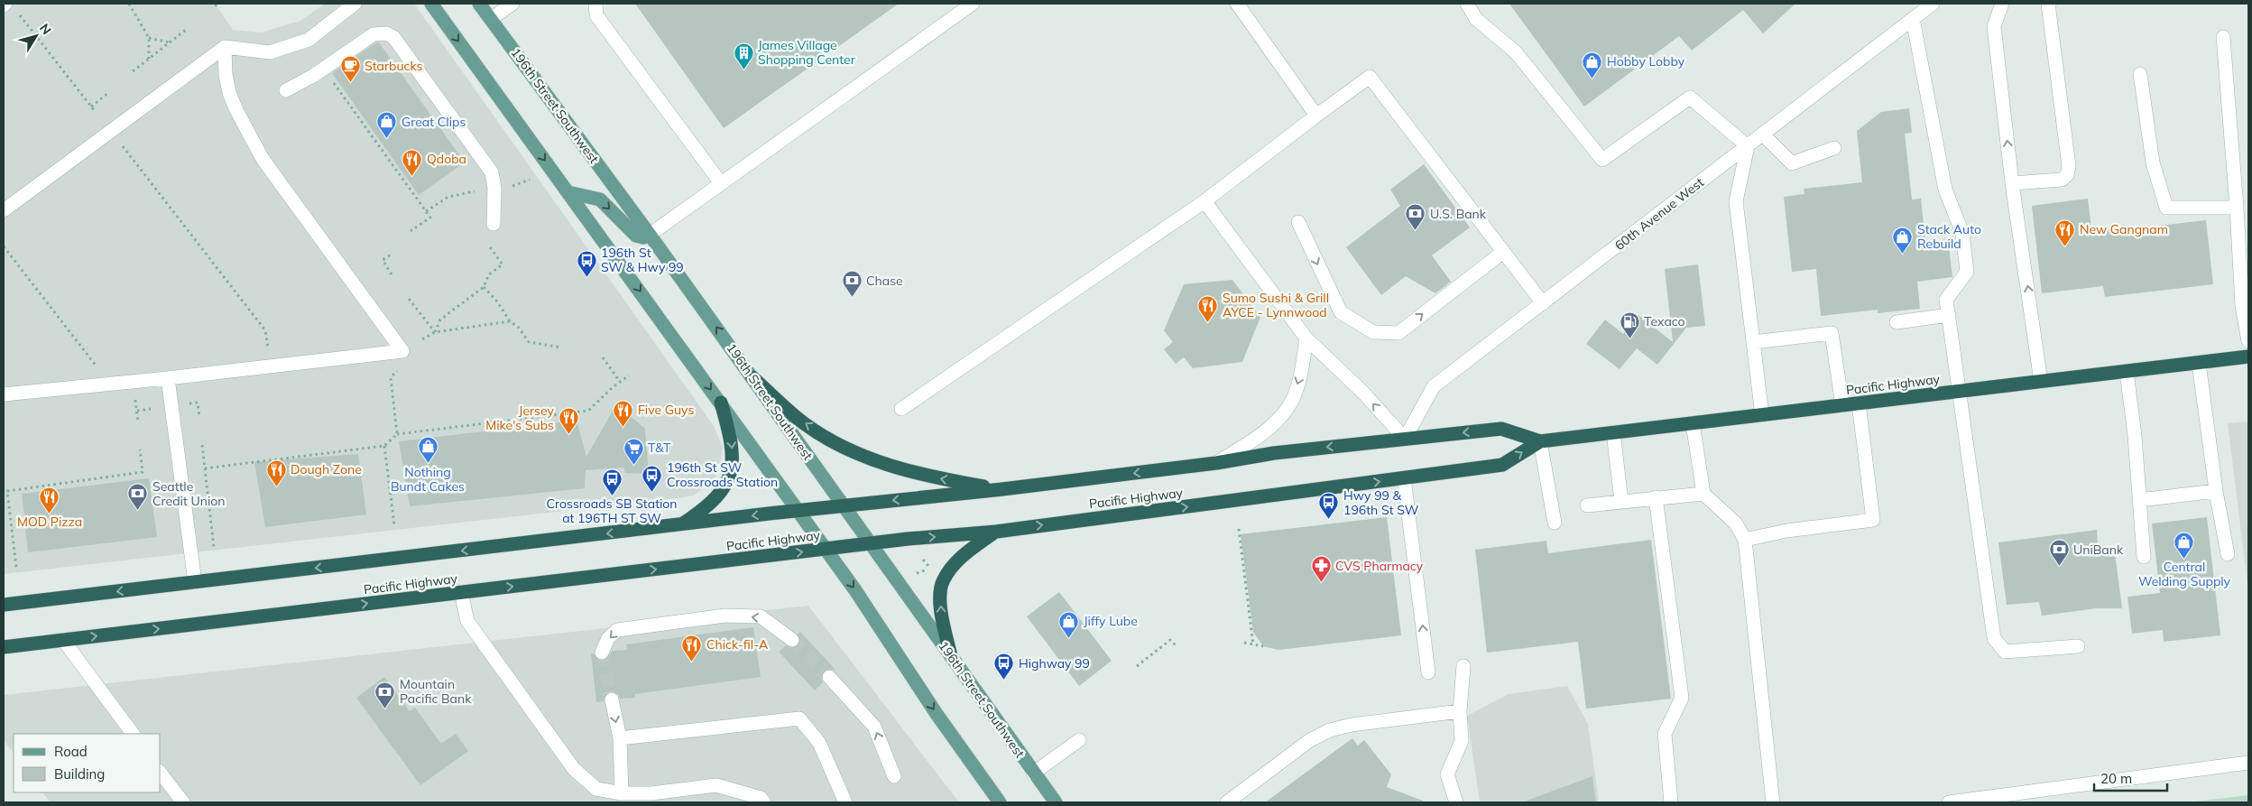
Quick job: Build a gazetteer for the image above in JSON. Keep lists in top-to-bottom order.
{
  "streets": {
    "highway": ["Pacific Highway"],
    "main road": ["196th Street Southwest"],
    "street": ["60th Avenue West"]
  },
  "crossings": [
    ["196th Street Southwest", "Pacific Highway"],
    ["60th Avenue West", "Pacific Highway"]
  ],
  "places": {
    "building": ["James Village Shopping Center"],
    "shop": [
      "Hobby Lobby",
      "Great Clips",
      "Stack Auto Rebuild",
      "Nothing Bundt Cakes",
      "Central Welding Supply",
      "Jiffy Lube"
    ],
    "cafe": ["Starbucks"],
    "restaurant": [
      "Qdoba",
      "New Gangnam",
      "Sumo Sushi & Grill AYCE - Lynnwood",
      "Five Guys",
      "Jersey Mike's Subs",
      "Dough Zone",
      "MOD Pizza",
      "Chick-fil-A"
    ],
    "bank": [
      "U.S. Bank",
      "Chase",
      "Seattle Credit Union",
      "UniBank",
      "Mountain Pacific Bank"
    ],
    "bus stop": [
      "196th St SW & Hwy 99",
      "196th St SW Crossroads Station",
      "Crossroads SB Station at 196TH ST SW",
      "Hwy 99 & 196th St SW",
      "Highway 99"
    ],
    "fuel station": ["Texaco"],
    "supermarket": ["T&T"],
    "pharmacy": ["CVS Pharmacy"]
  },
  "legend": ["Road", "Building"],
  "scale_bar": "20 m",
  "north": "top right"
}
